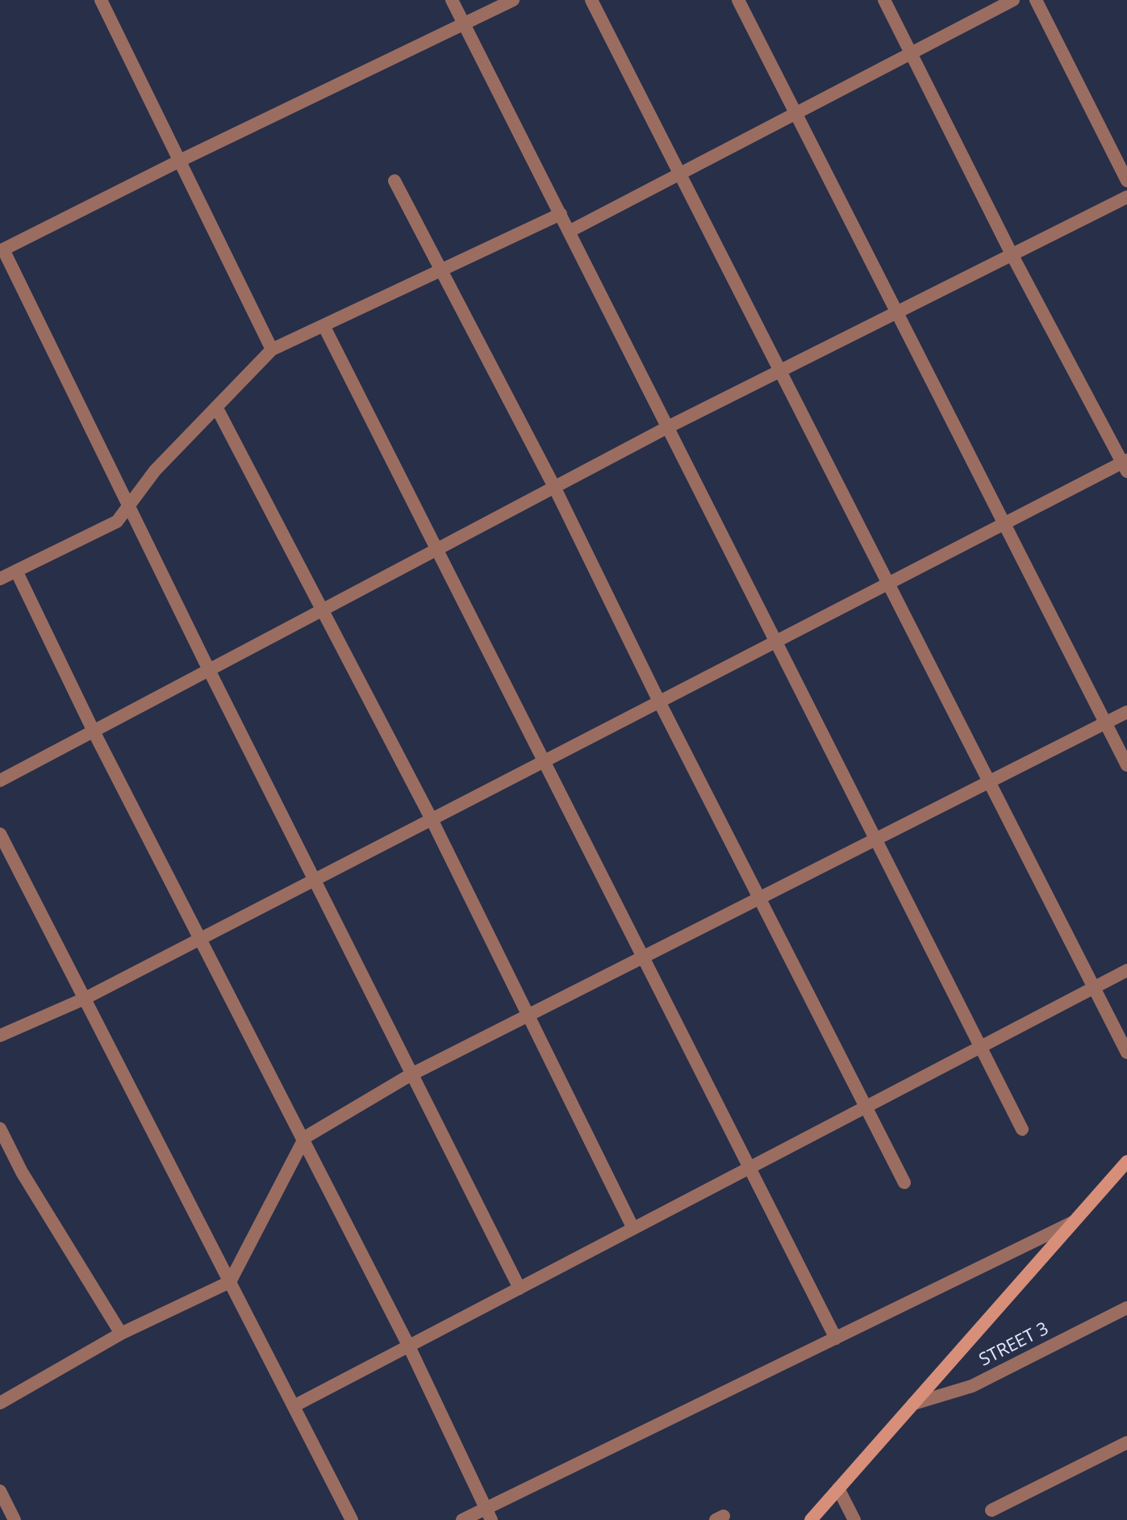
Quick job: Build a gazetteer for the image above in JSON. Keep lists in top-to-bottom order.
{
  "streets": {
    "street": ["STREET 3"]
  }
}
